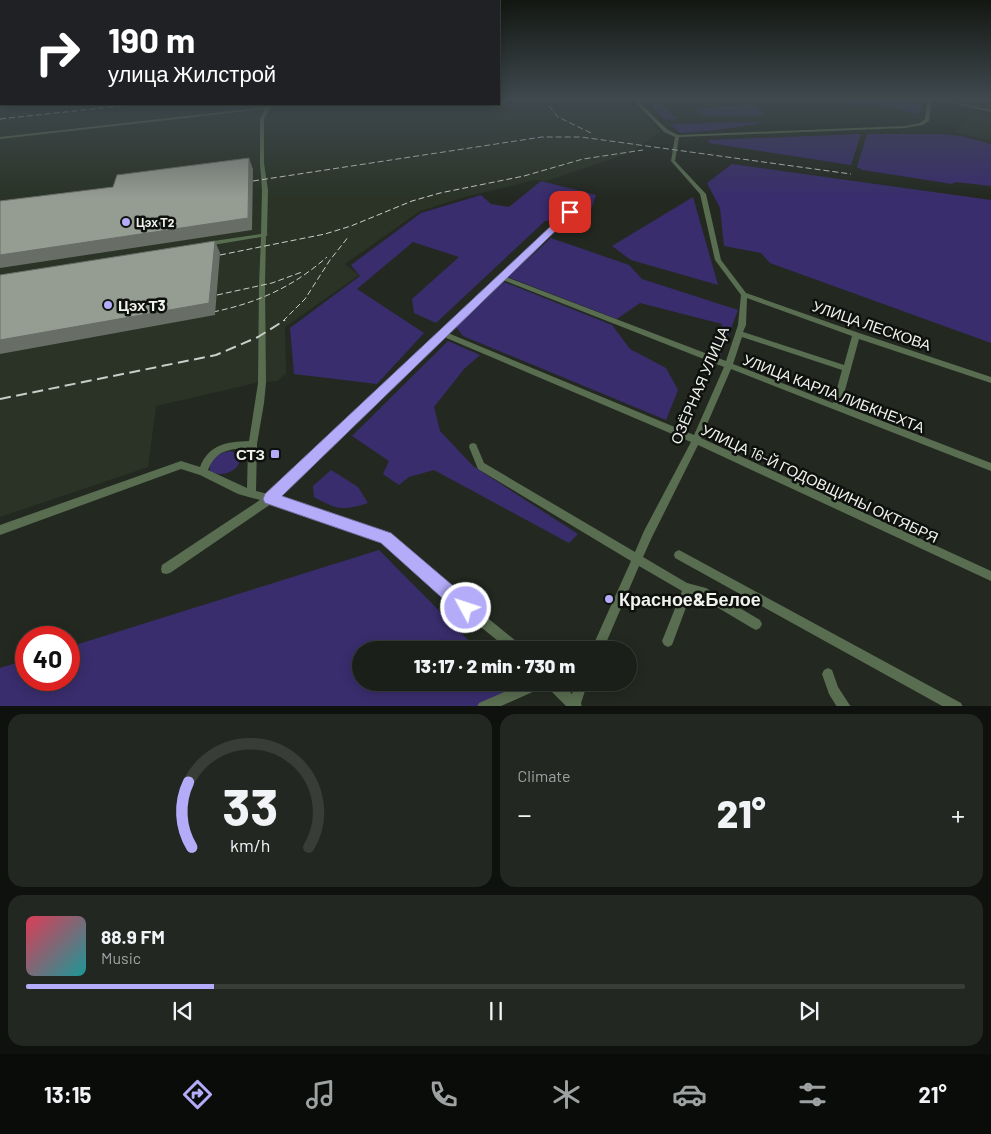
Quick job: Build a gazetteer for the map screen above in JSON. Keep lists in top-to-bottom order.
{
  "streets": {
    "street": [
      "УЛИЦА ЛЕСКОВА",
      "ОЗЁРНАЯ УЛИЦА",
      "УЛИЦА КАРЛА ЛИБКНЕХТА",
      "УЛИЦА 16-Й ГОДОВЩИНЫ ОКТЯБРЯ"
    ]
  },
  "crossings": [
    ["УЛИЦА ЛЕСКОВА", "ОЗЁРНАЯ УЛИЦА"],
    ["ОЗЁРНАЯ УЛИЦА", "УЛИЦА КАРЛА ЛИБКНЕХТА"],
    ["ОЗЁРНАЯ УЛИЦА", "УЛИЦА 16-Й ГОДОВЩИНЫ ОКТЯБРЯ"]
  ],
  "places": {
    "other": ["Цэх Т2", "Цэх Т3", "Красное&Белое"],
    "transit": ["СТЗ"]
  },
  "page": {
    "turn": ["190 m", "улица Жилстрой"],
    "limit": "40",
    "trip": "13:17 · 2 min · 730 m",
    "tile": "Climate",
    "heat": ["−", "21°", "+"],
    "song": ["88.9 FM", "Music"],
    "tabs": ["13:15", "21°"],
    "gauge": ["33", "km/h"]
  }
}
